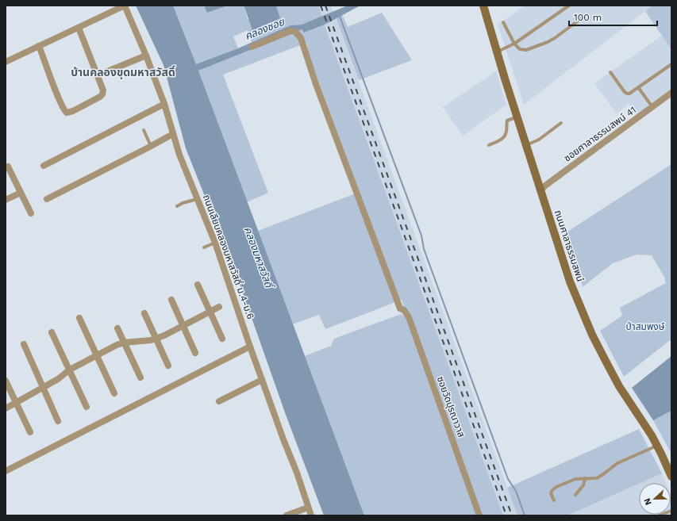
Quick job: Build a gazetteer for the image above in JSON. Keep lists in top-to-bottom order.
{
  "streets": {
    "street": [
      "ซอยศาลาธรรมสพน์ 41",
      "ถนนศาลาธรรมสพน์",
      "ถนนเลียบคลองมหาสวัสดิ์ ม.4-ม.6",
      "ซอยวัดปุรณาวาส"
    ]
  },
  "crossings": [
    ["ซอยศาลาธรรมสพน์ 41", "ถนนศาลาธรรมสพน์"]
  ],
  "districts": ["บ้านคลองขุดมหาสวัสดิ์"],
  "water": ["คลองซอย", "คลองมหาสวัสดิ์"],
  "parks": ["ป่าสมพงษ์"],
  "scale_bar": "100 m",
  "north": "left"
}
